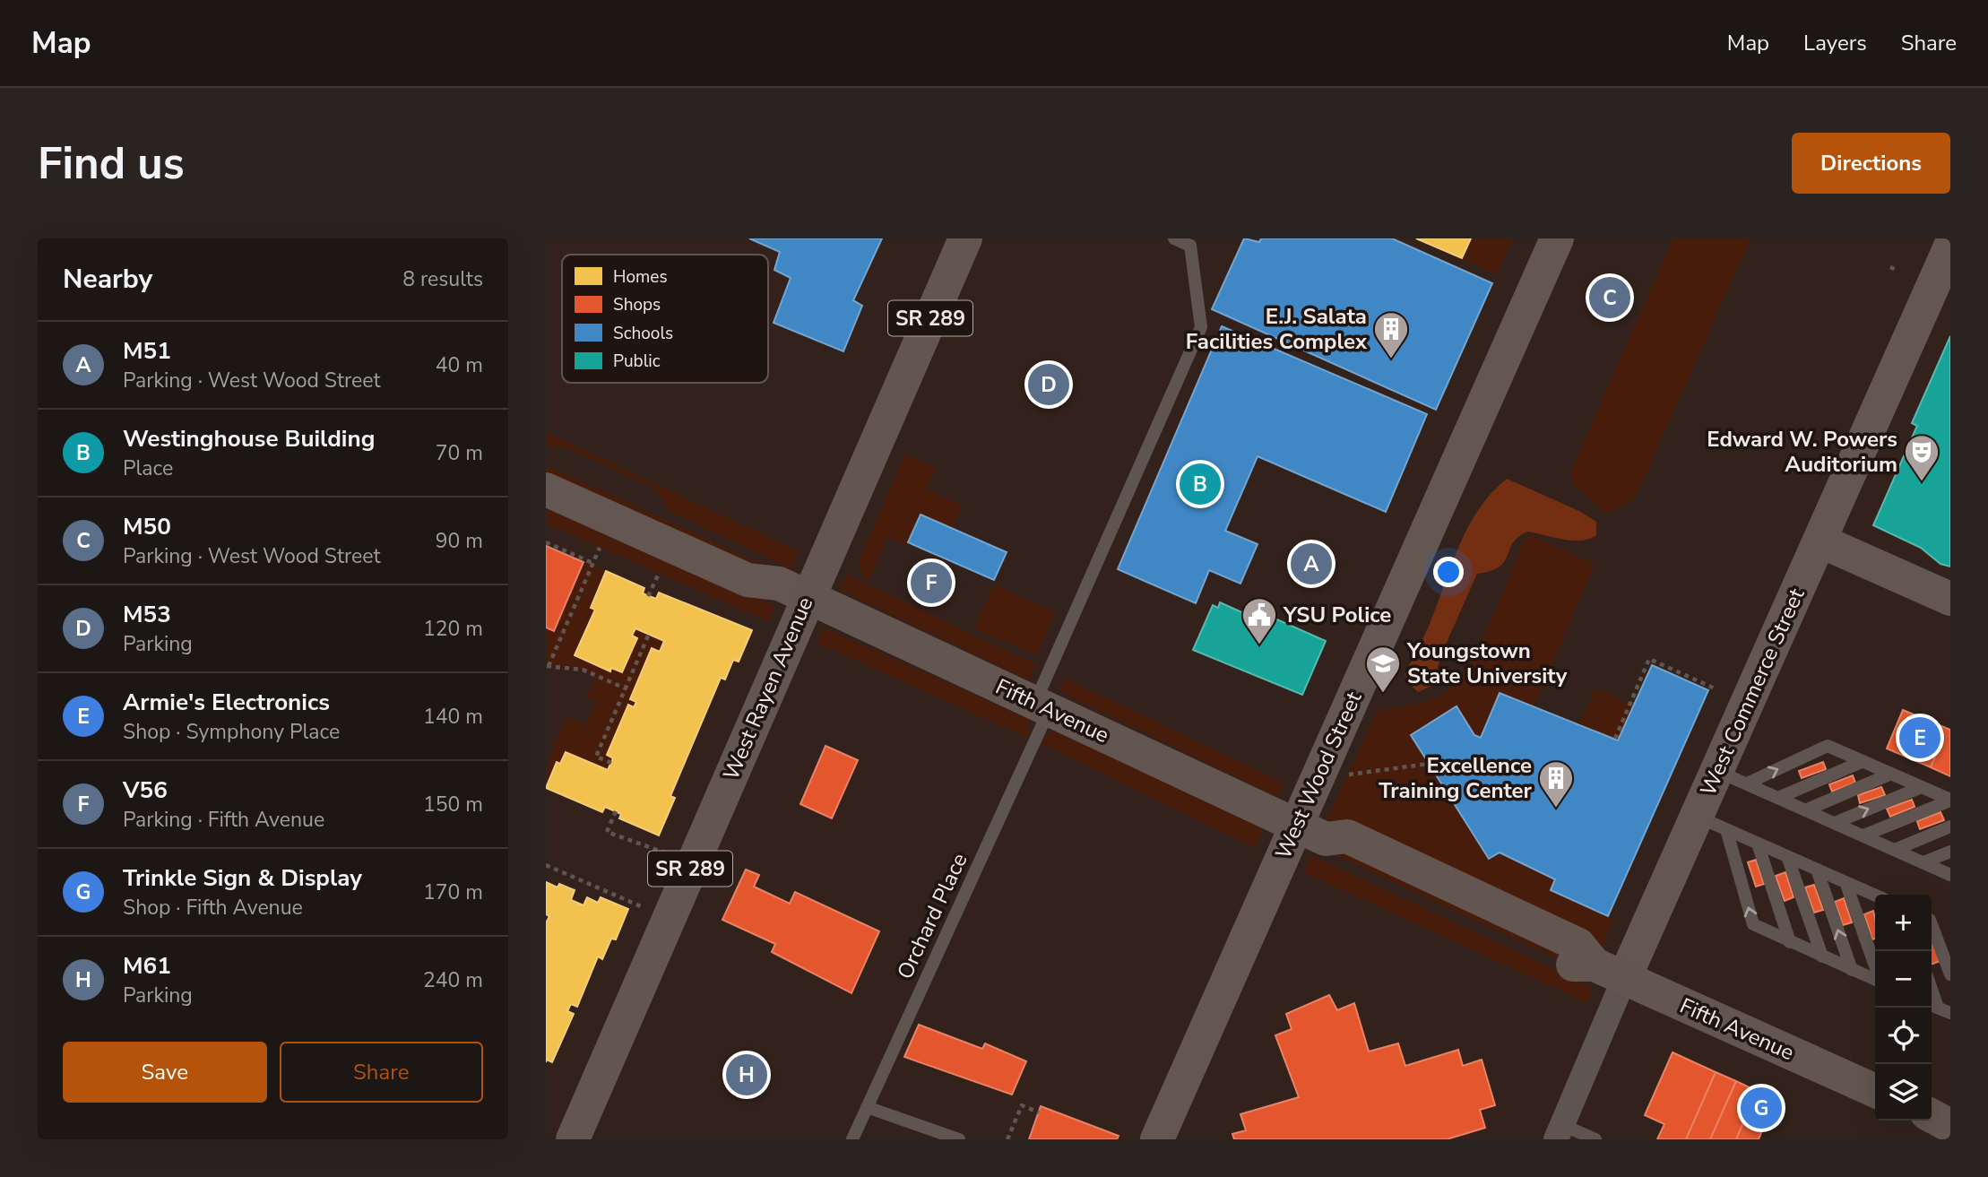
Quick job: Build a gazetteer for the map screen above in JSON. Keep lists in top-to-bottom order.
{
  "streets": {
    "main road": [
      "SR 289",
      "West Rayen Avenue",
      "West Commerce Street",
      "Fifth Avenue",
      "West Wood Street"
    ],
    "lane": ["Orchard Place"]
  },
  "crossings": [
    ["West Rayen Avenue", "Fifth Avenue"],
    ["West Commerce Street", "Fifth Avenue"],
    ["Fifth Avenue", "West Wood Street"],
    ["Fifth Avenue", "Orchard Place"]
  ],
  "places": {
    "building": ["E.J. Salata Facilities Complex", "Excellence Training Center"],
    "theatre": ["Edward W. Powers Auditorium"],
    "public building": ["YSU Police"],
    "school or university": ["Youngstown State University"]
  },
  "legend": [
    "Homes",
    "Shops",
    "Schools",
    "Public"
  ],
  "page": {
    "header": "Map",
    "nav": ["Map", "Layers", "Share"],
    "buttons": [
      "Directions",
      ["Save", "Share"]
    ],
    "title": "Find us",
    "heading": ["Nearby", "8 results"],
    "pins": [
      "C",
      "D",
      "B",
      "A",
      "F",
      "E",
      "H",
      "G"
    ],
    "list": [
      {
        "mark": "A",
        "name": "M51",
        "note": "Parking · West Wood Street",
        "value": "40 m"
      },
      {
        "mark": "B",
        "name": "Westinghouse Building",
        "note": "Place",
        "value": "70 m"
      },
      {
        "mark": "C",
        "name": "M50",
        "note": "Parking · West Wood Street",
        "value": "90 m"
      },
      {
        "mark": "D",
        "name": "M53",
        "note": "Parking",
        "value": "120 m"
      },
      {
        "mark": "E",
        "name": "Armie's Electronics",
        "note": "Shop · Symphony Place",
        "value": "140 m"
      },
      {
        "mark": "F",
        "name": "V56",
        "note": "Parking · Fifth Avenue",
        "value": "150 m"
      },
      {
        "mark": "G",
        "name": "Trinkle Sign & Display",
        "note": "Shop · Fifth Avenue",
        "value": "170 m"
      },
      {
        "mark": "H",
        "name": "M61",
        "note": "Parking",
        "value": "240 m"
      }
    ],
    "map_buttons": ["+", "−"]
  }
}
